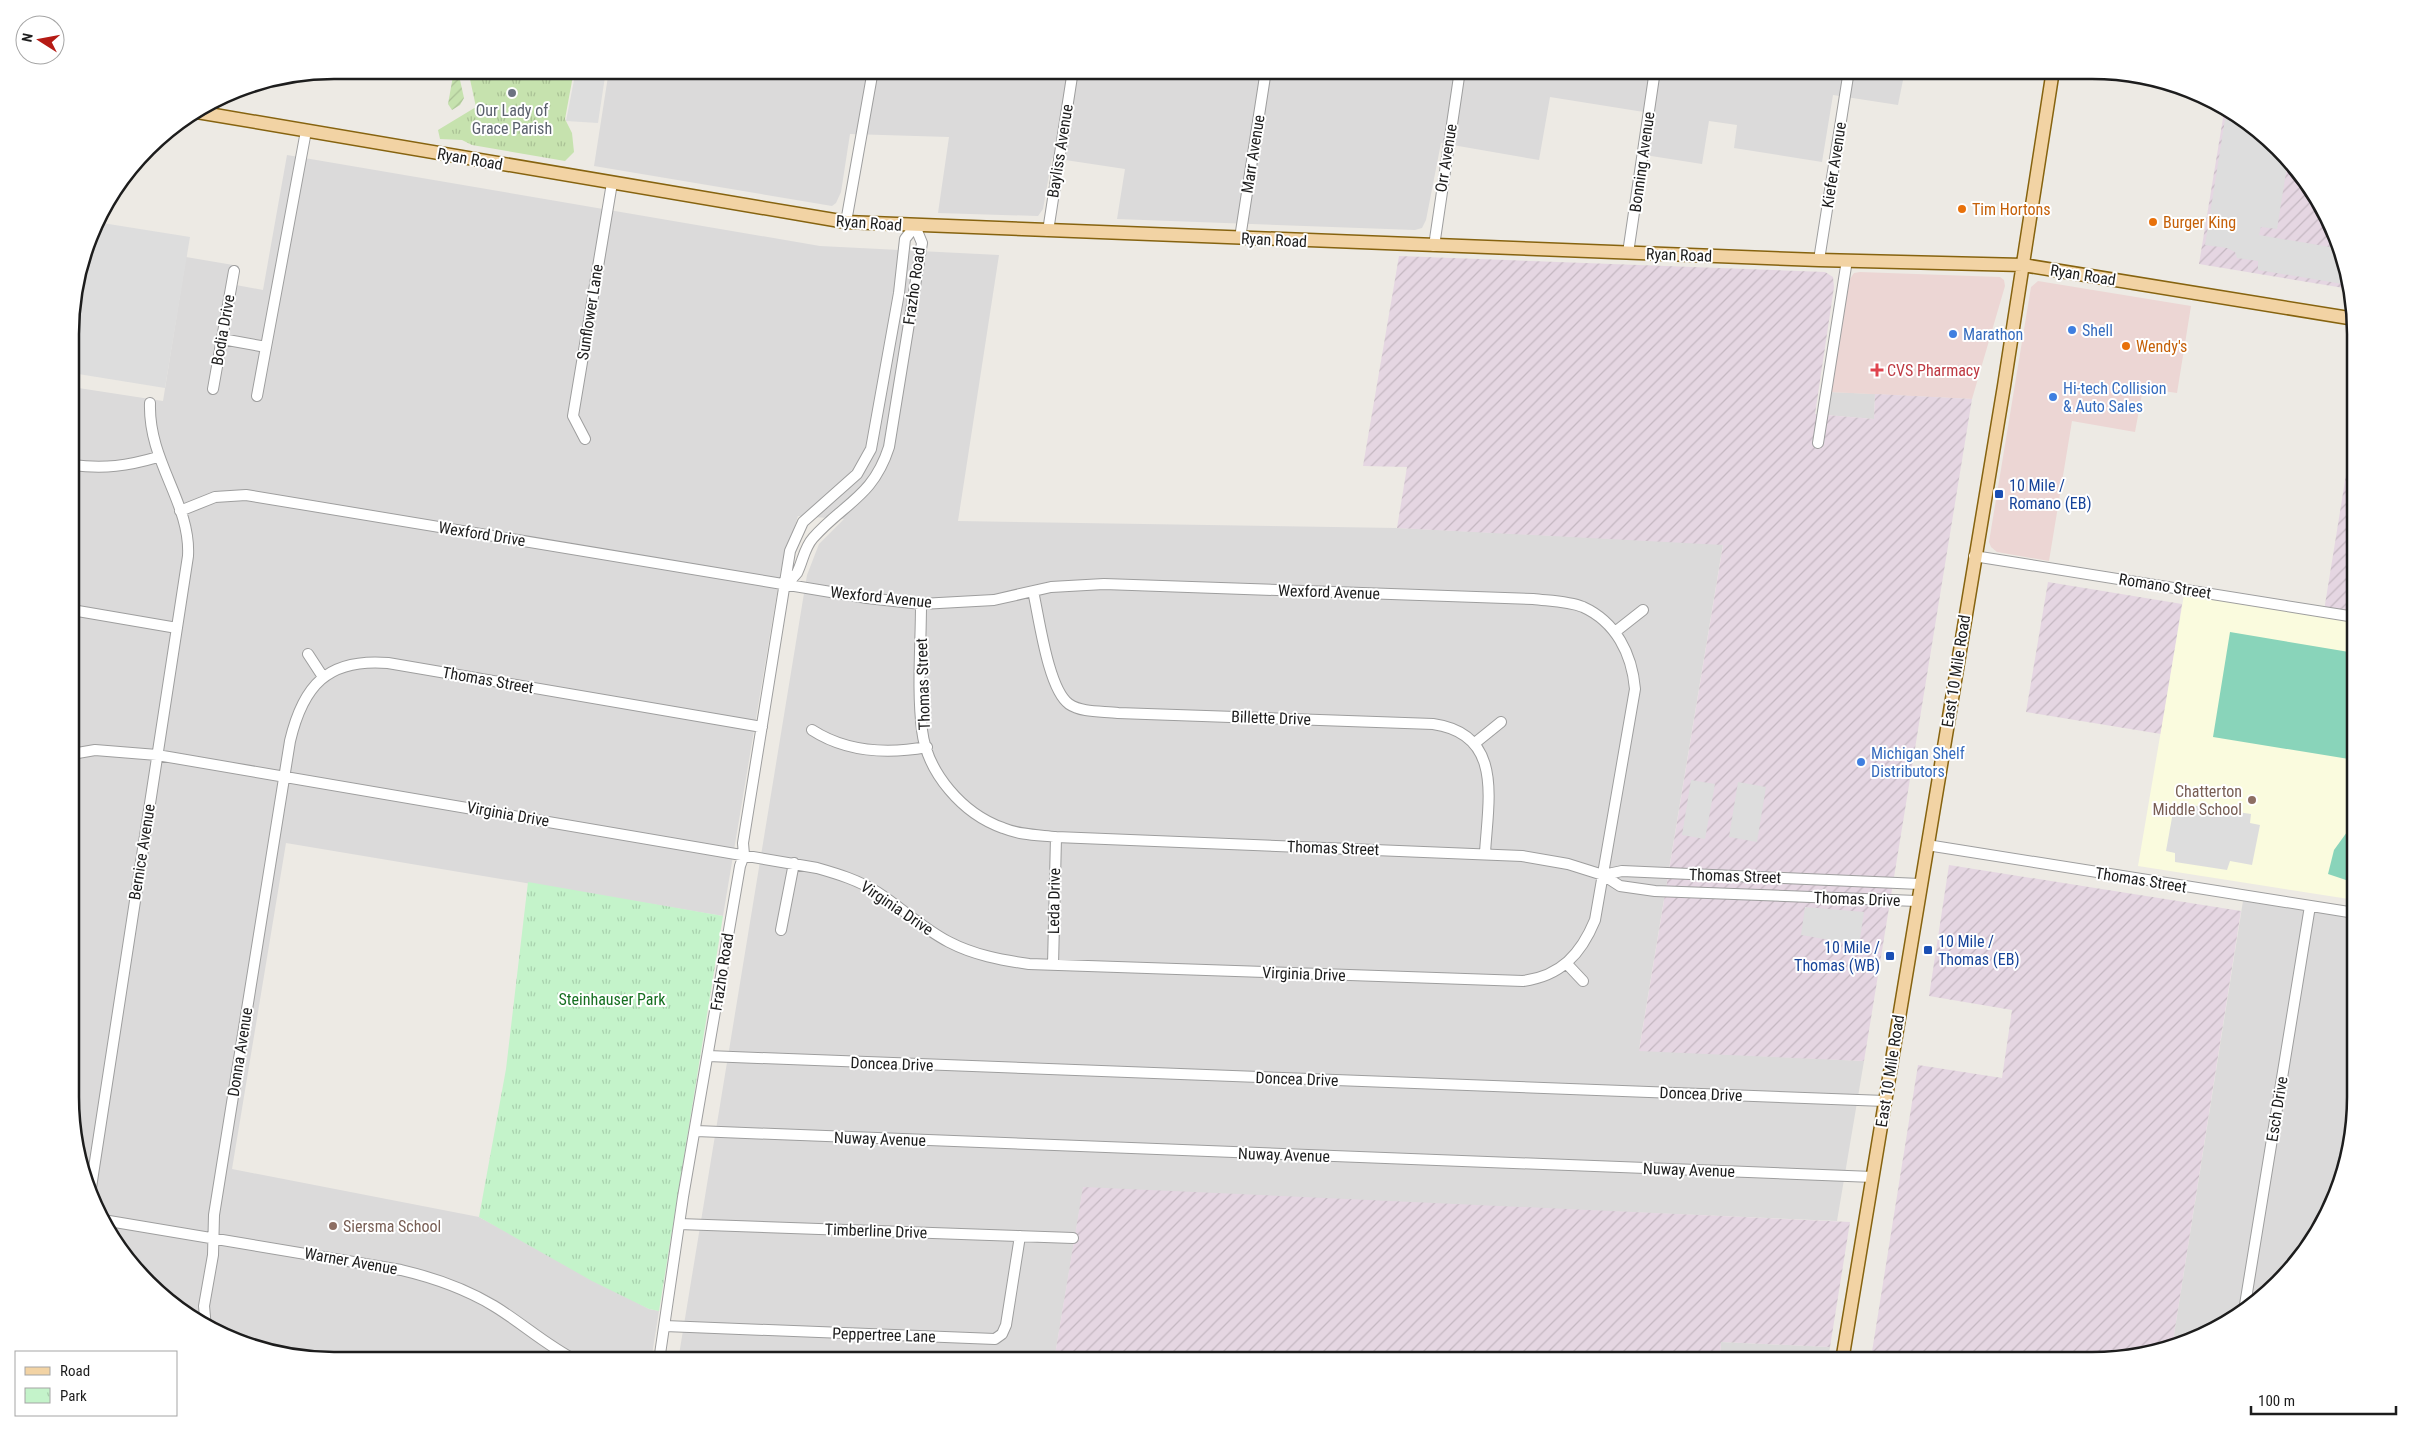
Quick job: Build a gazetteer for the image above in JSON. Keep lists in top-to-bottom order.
{
  "streets": {
    "main road": ["Ryan Road", "East 10 Mile Road"],
    "street": [
      "Bayliss Avenue",
      "Marr Avenue",
      "Orr Avenue",
      "Bonning Avenue",
      "Kiefer Avenue",
      "Frazho Road",
      "Sunflower Lane",
      "Bodia Drive",
      "Wexford Drive",
      "Romano Street",
      "Wexford Avenue",
      "Thomas Street",
      "Billette Drive",
      "Virginia Drive",
      "Bernice Avenue",
      "Thomas Drive",
      "Leda Drive",
      "Donna Avenue",
      "Doncea Drive",
      "Esch Drive",
      "Nuway Avenue",
      "Timberline Drive",
      "Warner Avenue",
      "Peppertree Lane"
    ]
  },
  "crossings": [
    ["Bayliss Avenue", "Ryan Road"],
    ["Marr Avenue", "Ryan Road"],
    ["Orr Avenue", "Ryan Road"],
    ["Ryan Road", "Bonning Avenue"],
    ["Ryan Road", "Kiefer Avenue"],
    ["Ryan Road", "Frazho Road"],
    ["Ryan Road", "Sunflower Lane"],
    ["Ryan Road", "East 10 Mile Road"],
    ["Frazho Road", "Wexford Drive"],
    ["Frazho Road", "Wexford Avenue"],
    ["Frazho Road", "Thomas Street"],
    ["Frazho Road", "Virginia Drive"],
    ["Frazho Road", "Doncea Drive"],
    ["Frazho Road", "Nuway Avenue"],
    ["Frazho Road", "Timberline Drive"],
    ["Frazho Road", "Peppertree Lane"],
    ["Wexford Drive", "Wexford Avenue"],
    ["Wexford Drive", "Bernice Avenue"],
    ["Romano Street", "East 10 Mile Road"],
    ["Wexford Avenue", "Thomas Street"],
    ["Wexford Avenue", "Billette Drive"],
    ["Wexford Avenue", "Virginia Drive"],
    ["Wexford Avenue", "Thomas Drive"],
    ["East 10 Mile Road", "Thomas Street"],
    ["East 10 Mile Road", "Thomas Drive"],
    ["East 10 Mile Road", "Doncea Drive"],
    ["East 10 Mile Road", "Nuway Avenue"],
    ["Thomas Street", "Virginia Drive"],
    ["Thomas Street", "Thomas Drive"],
    ["Thomas Street", "Leda Drive"],
    ["Thomas Street", "Donna Avenue"],
    ["Thomas Street", "Esch Drive"],
    ["Virginia Drive", "Bernice Avenue"],
    ["Virginia Drive", "Thomas Drive"],
    ["Virginia Drive", "Leda Drive"],
    ["Virginia Drive", "Donna Avenue"],
    ["Donna Avenue", "Warner Avenue"],
    ["Timberline Drive", "Peppertree Lane"]
  ],
  "parks": ["Steinhauser Park"],
  "places": {
    "other": [
      "Our Lady of Grace Parish",
      "Tim Hortons",
      "Burger King",
      "Shell",
      "Marathon",
      "Wendy's",
      "Hi-tech Collision & Auto Sales",
      "Michigan Shelf Distributors",
      "Chatterton Middle School",
      "Siersma School"
    ],
    "health": ["CVS Pharmacy"],
    "transit": ["10 Mile / Romano (EB)", "10 Mile / Thomas (EB)", "10 Mile / Thomas (WB)"]
  },
  "legend": ["Road", "Park"],
  "scale_bar": "100 m",
  "north": "left"
}
